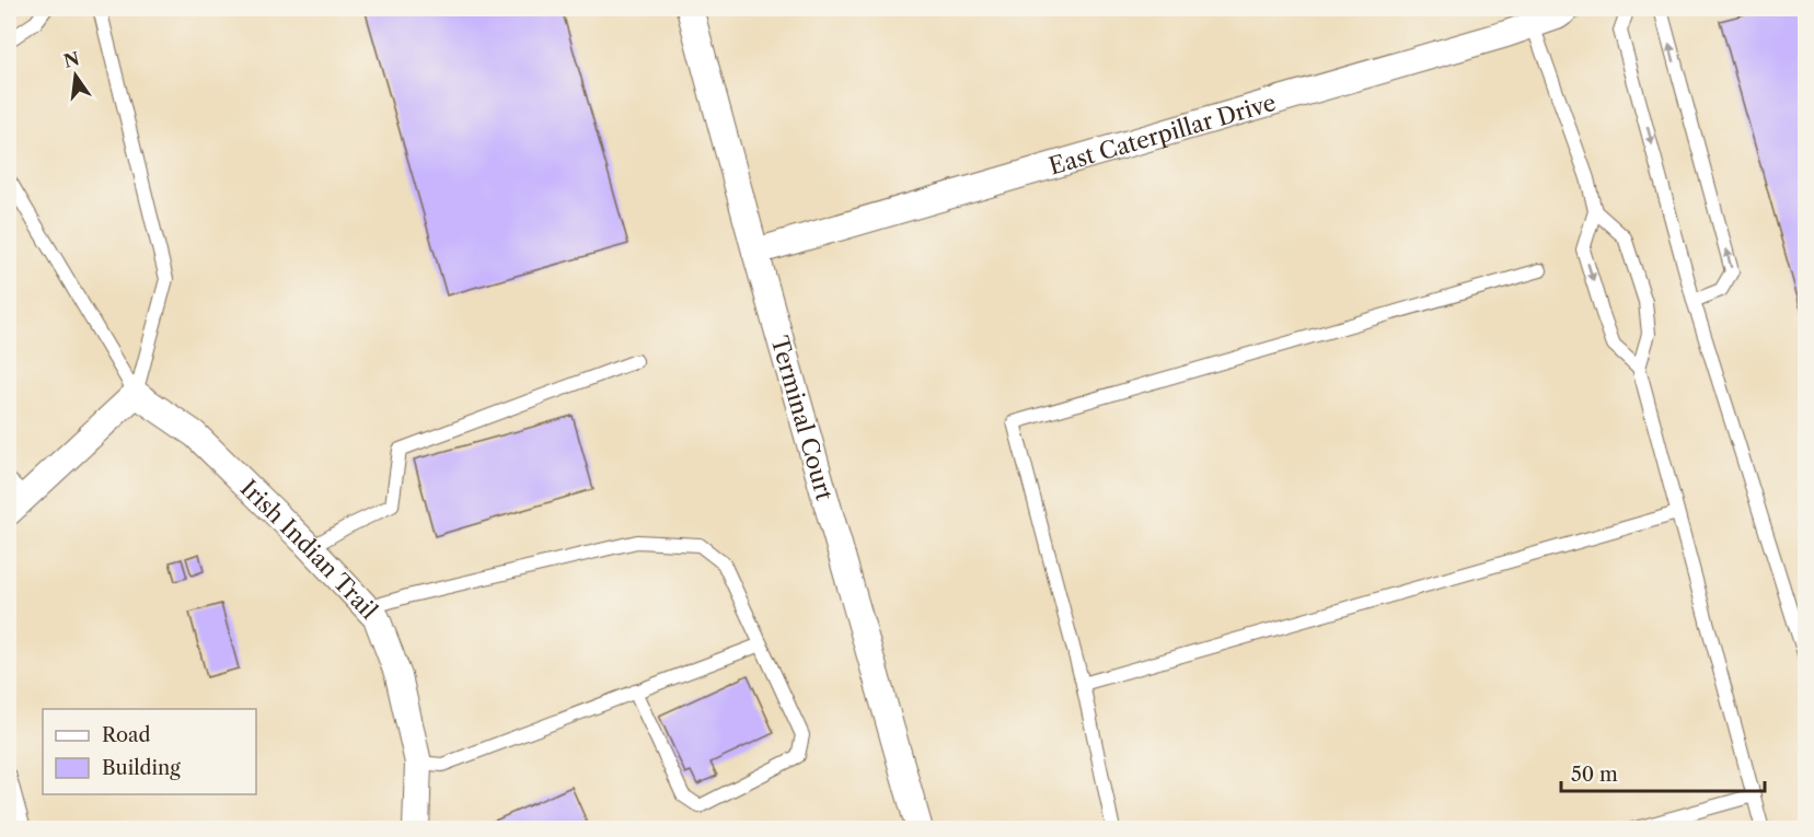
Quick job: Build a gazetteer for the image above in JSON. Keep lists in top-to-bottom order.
{
  "streets": {
    "street": ["East Caterpillar Drive", "Terminal Court", "Irish Indian Trail"]
  },
  "crossings": [
    ["East Caterpillar Drive", "Terminal Court"]
  ],
  "legend": ["Road", "Building"],
  "scale_bar": "50 m",
  "north": "top"
}
